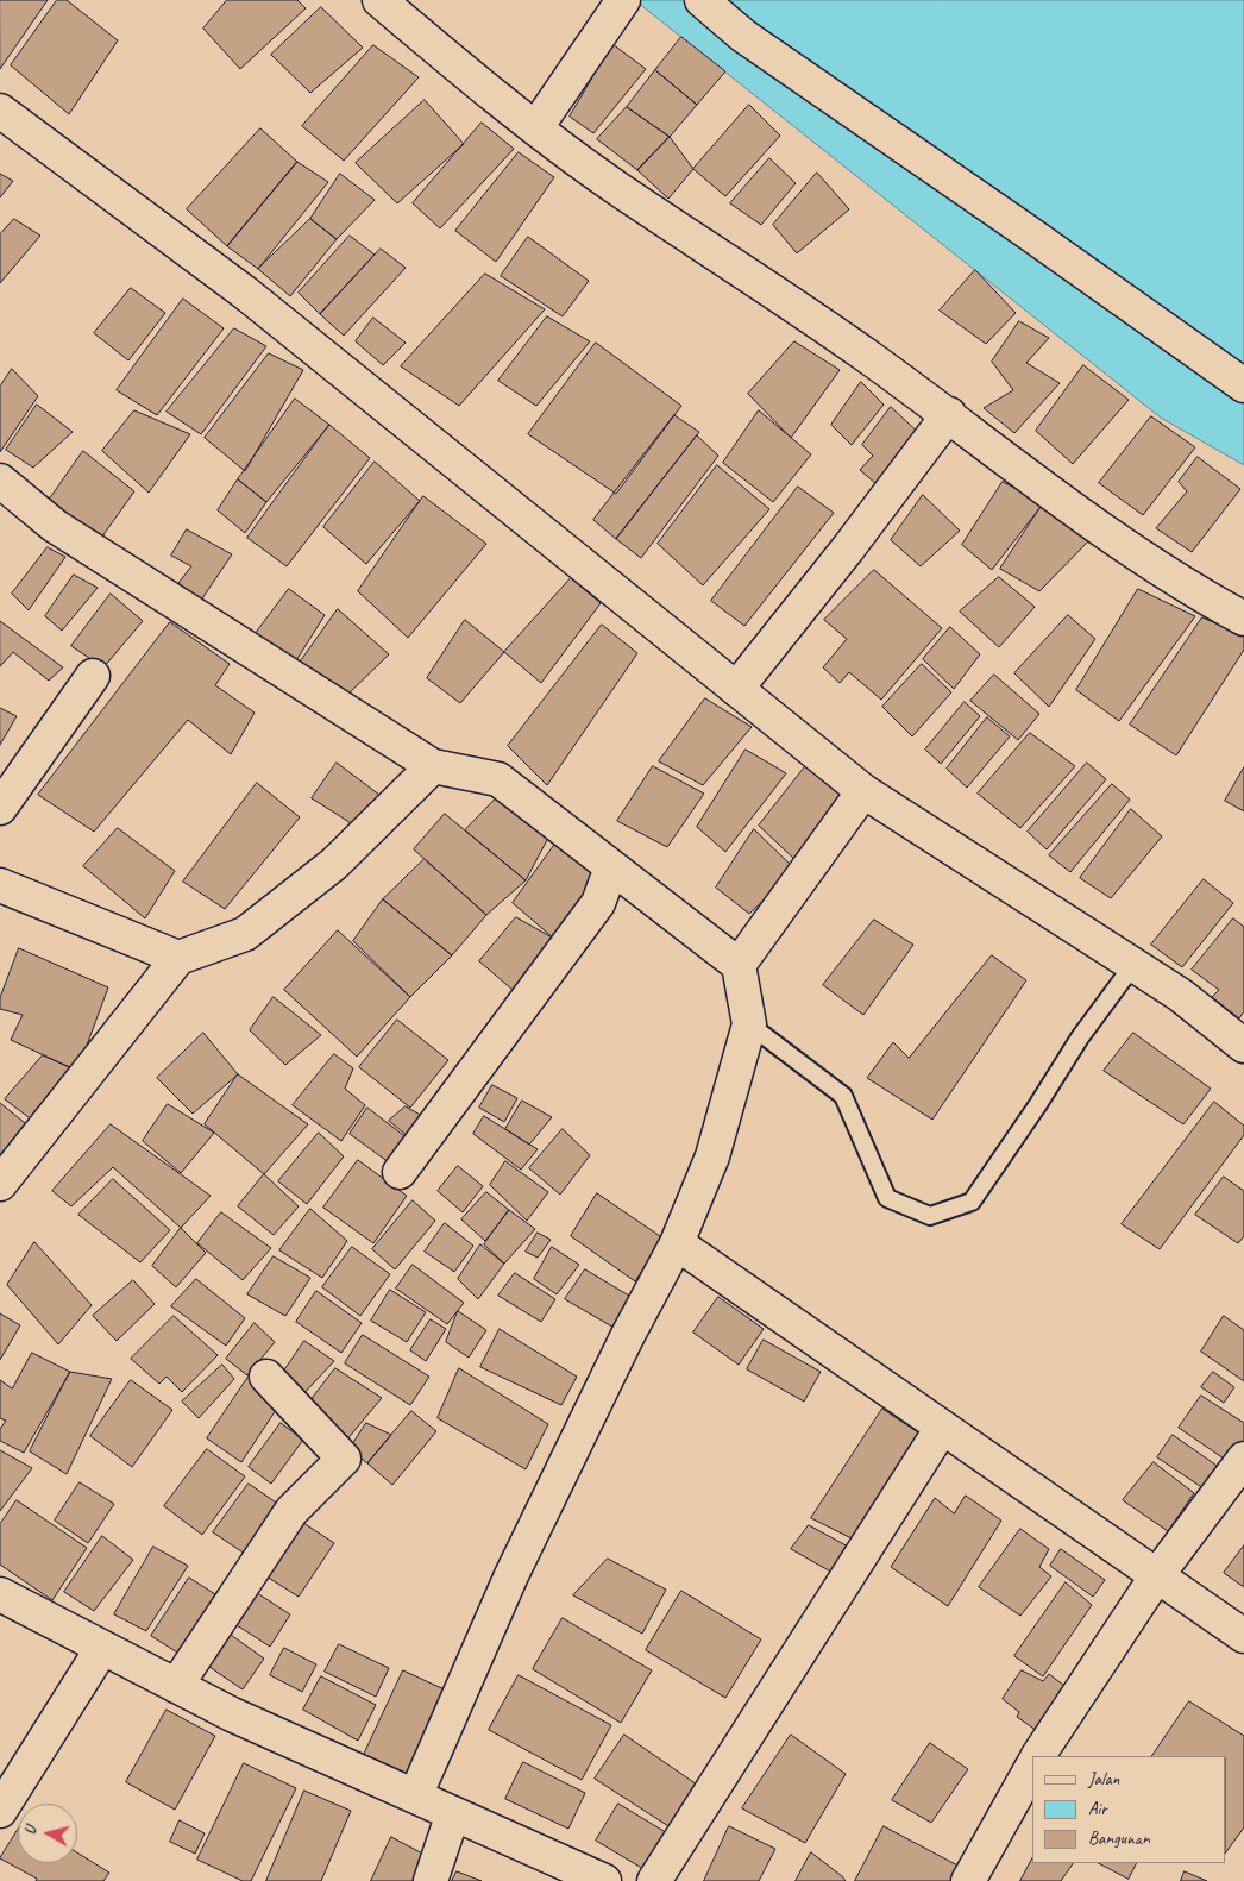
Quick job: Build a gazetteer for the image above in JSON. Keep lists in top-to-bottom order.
{
  "legend": ["Jalan", "Air", "Bangunan"],
  "north": "left"
}
